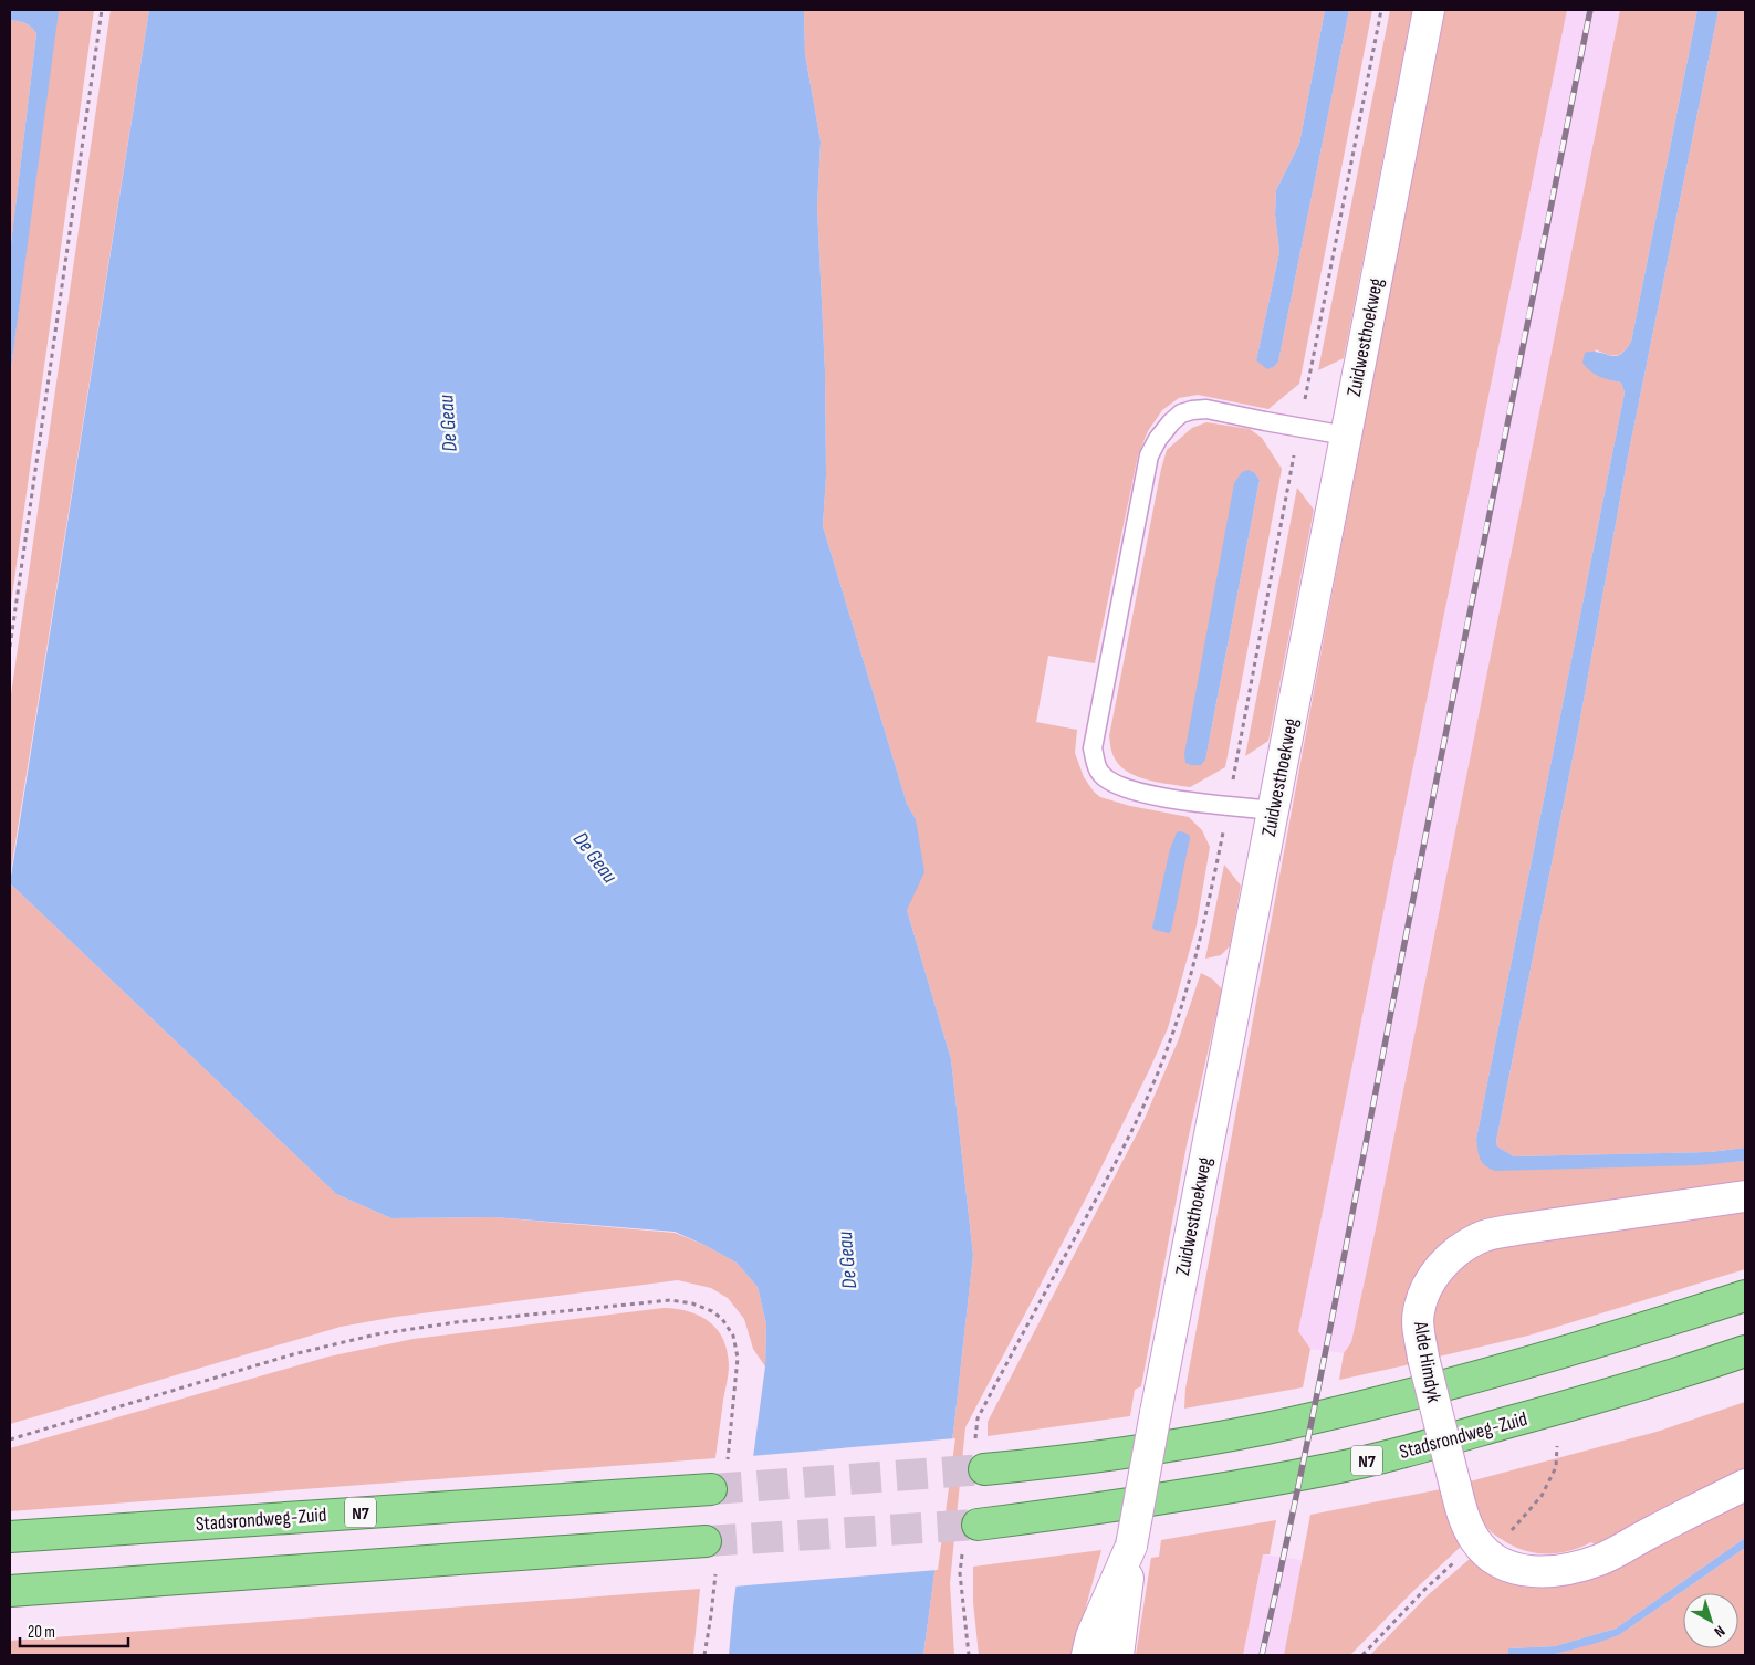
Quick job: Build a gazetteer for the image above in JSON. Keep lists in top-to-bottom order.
{
  "streets": {
    "highway": ["Stadsrondweg-Zuid", "N7"],
    "street": ["Zuidwesthoekweg", "Alde Himdyk"]
  },
  "water": ["De Geau"],
  "scale_bar": "20 m",
  "north": "bottom right"
}
